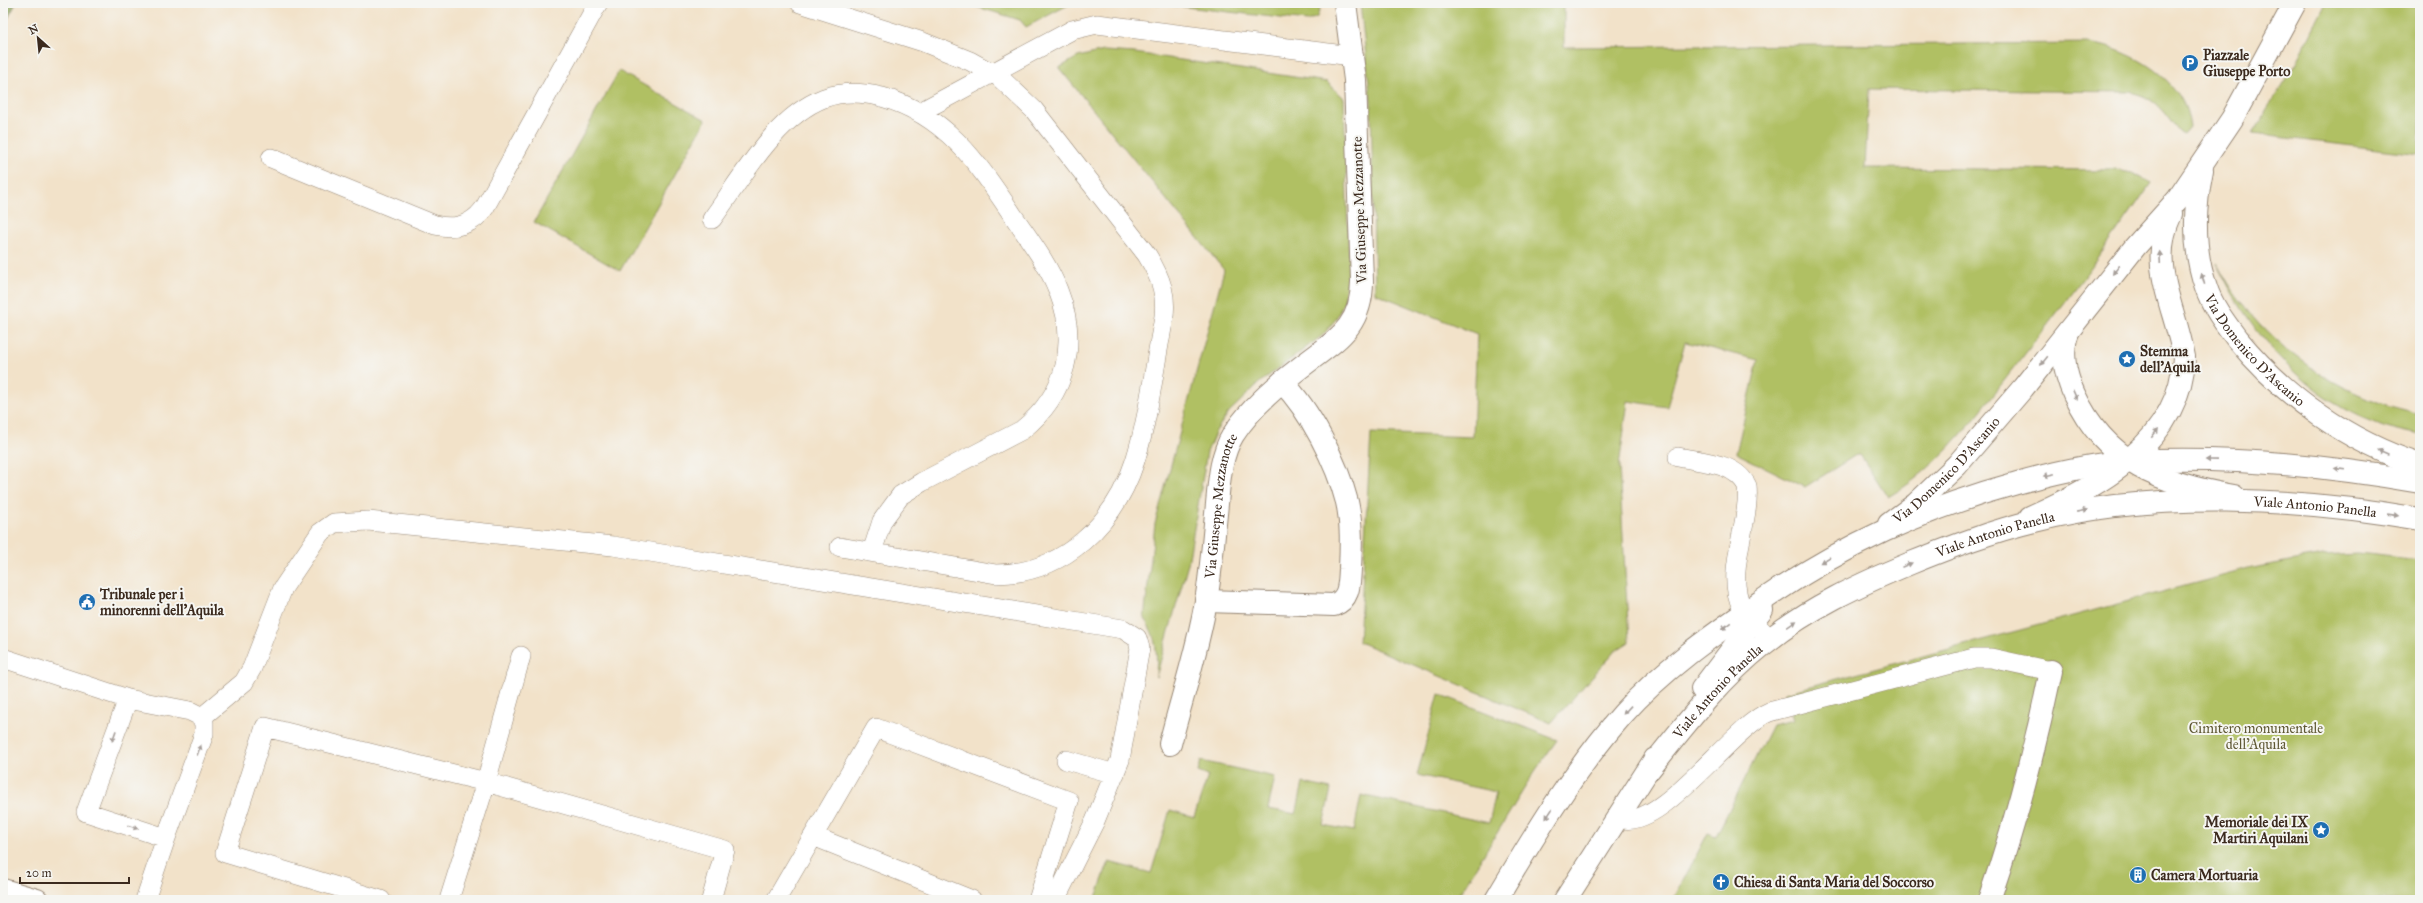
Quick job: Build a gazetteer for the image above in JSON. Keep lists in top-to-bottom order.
{
  "streets": {
    "street": ["Via Giuseppe Mezzanotte", "Via Domenico D'Ascanio", "Viale Antonio Panella"]
  },
  "crossings": [
    ["Via Domenico D'Ascanio", "Viale Antonio Panella"]
  ],
  "parks": ["Cimitero monumentale dell'Aquila"],
  "places": {
    "parking": ["Piazzale Giuseppe Porto"],
    "place": ["Stemma dell'Aquila", "Memoriale dei IX Martiri Aquilani"],
    "public building": ["Tribunale per i minorenni dell'Aquila"],
    "building": ["Camera Mortuaria"],
    "church": ["Chiesa di Santa Maria del Soccorso"]
  },
  "scale_bar": "20 m",
  "north": "top left"
}
